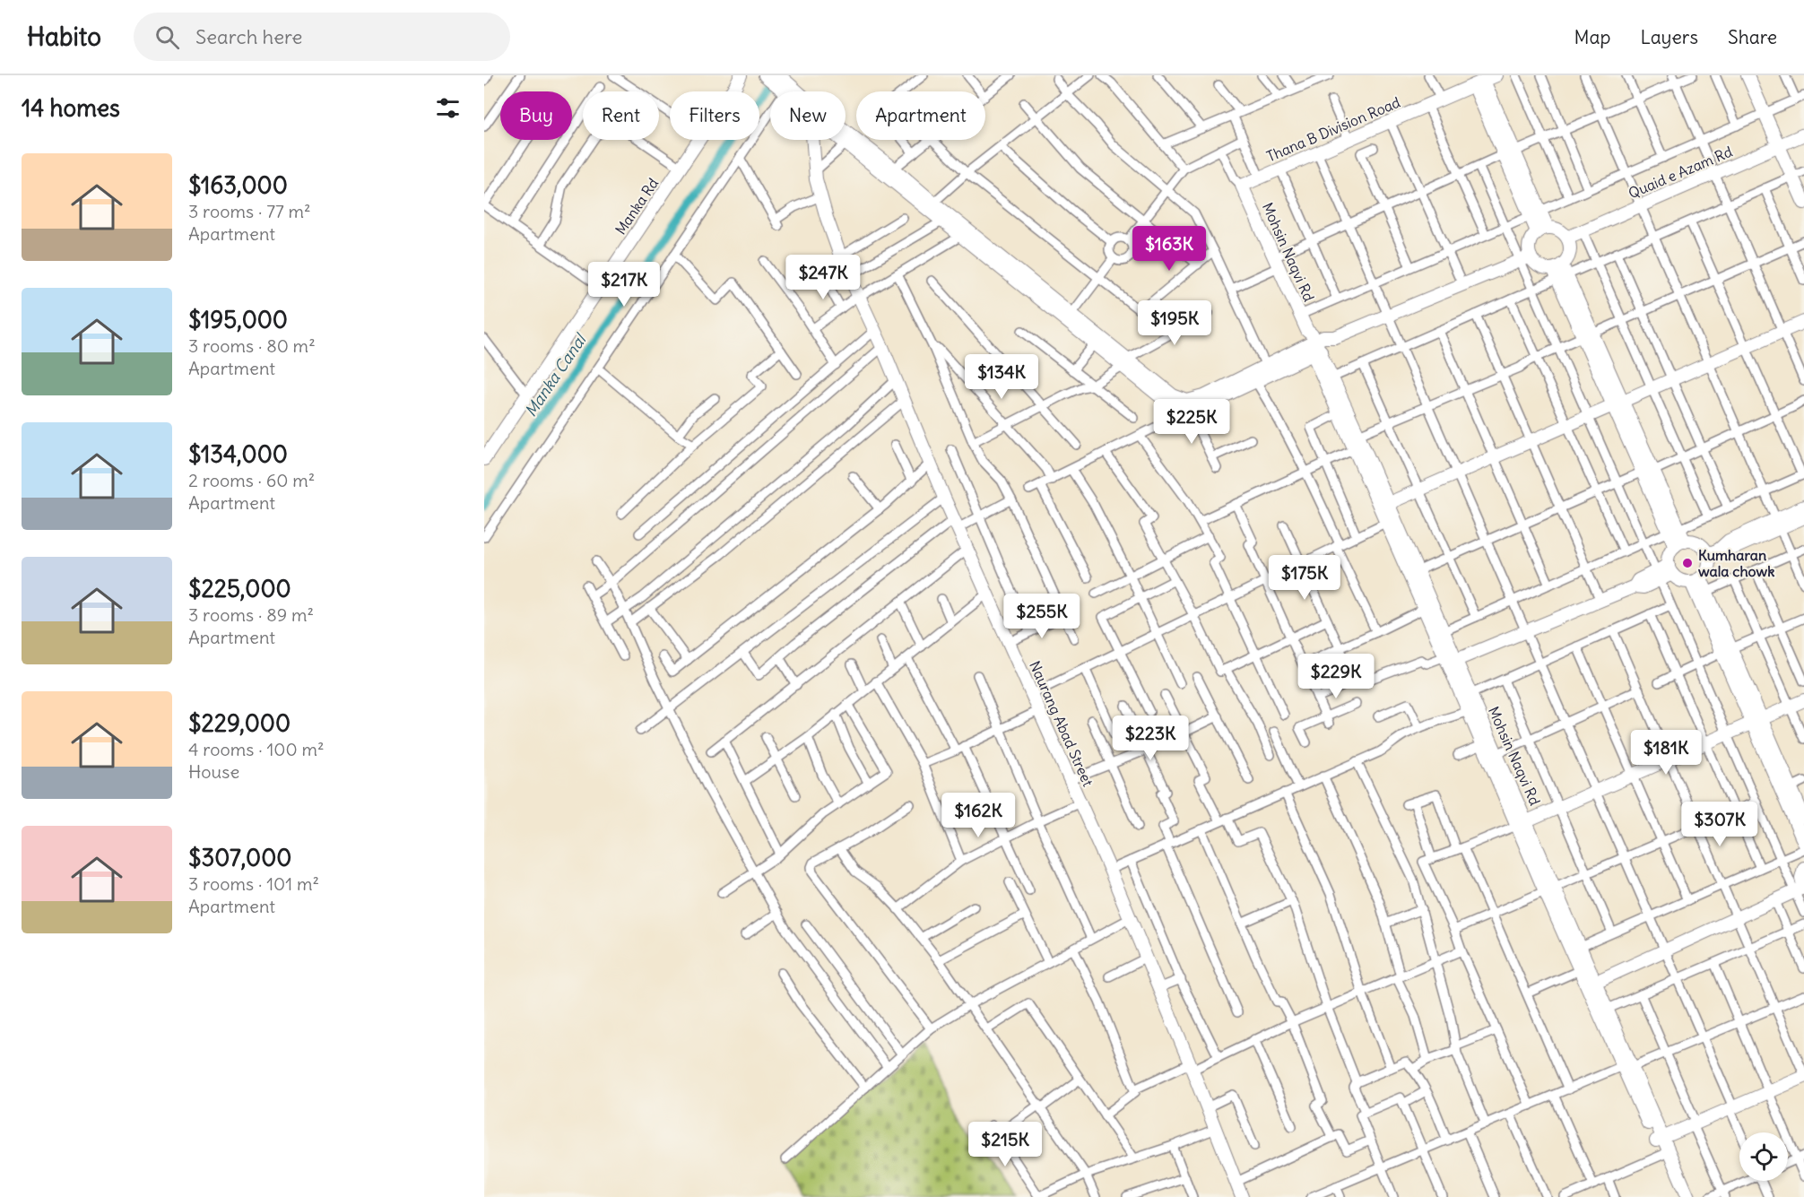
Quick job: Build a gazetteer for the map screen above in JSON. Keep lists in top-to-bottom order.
{
  "streets": {
    "street": [
      "Thana B Division Road",
      "Quaid e Azam Rd",
      "Manka Rd",
      "Mohsin Naqvi Rd",
      "Naurang Abad Street"
    ]
  },
  "crossings": [
    ["Thana B Division Road", "Mohsin Naqvi Rd"]
  ],
  "water": ["Manka Canal"],
  "places": ["Kumharan wala chowk"],
  "page": {
    "header": "Habito",
    "search": "Search here",
    "nav": ["Map", "Layers", "Share"],
    "heading": "14 homes",
    "chip": [
      "Buy",
      "Rent",
      "Filters",
      "New",
      "Apartment"
    ],
    "list": [
      {
        "name": "$163,000",
        "note": "3 rooms · 77 m² · Apartment"
      },
      {
        "name": "$195,000",
        "note": "3 rooms · 80 m² · Apartment"
      },
      {
        "name": "$134,000",
        "note": "2 rooms · 60 m² · Apartment"
      },
      {
        "name": "$225,000",
        "note": "3 rooms · 89 m² · Apartment"
      },
      {
        "name": "$229,000",
        "note": "4 rooms · 100 m² · House"
      },
      {
        "name": "$307,000",
        "note": "3 rooms · 101 m² · Apartment"
      }
    ],
    "price": [
      "$163K",
      "$247K",
      "$217K",
      "$195K",
      "$134K",
      "$225K",
      "$175K",
      "$255K",
      "$229K",
      "$223K",
      "$181K",
      "$162K",
      "$307K",
      "$215K"
    ]
  }
}
